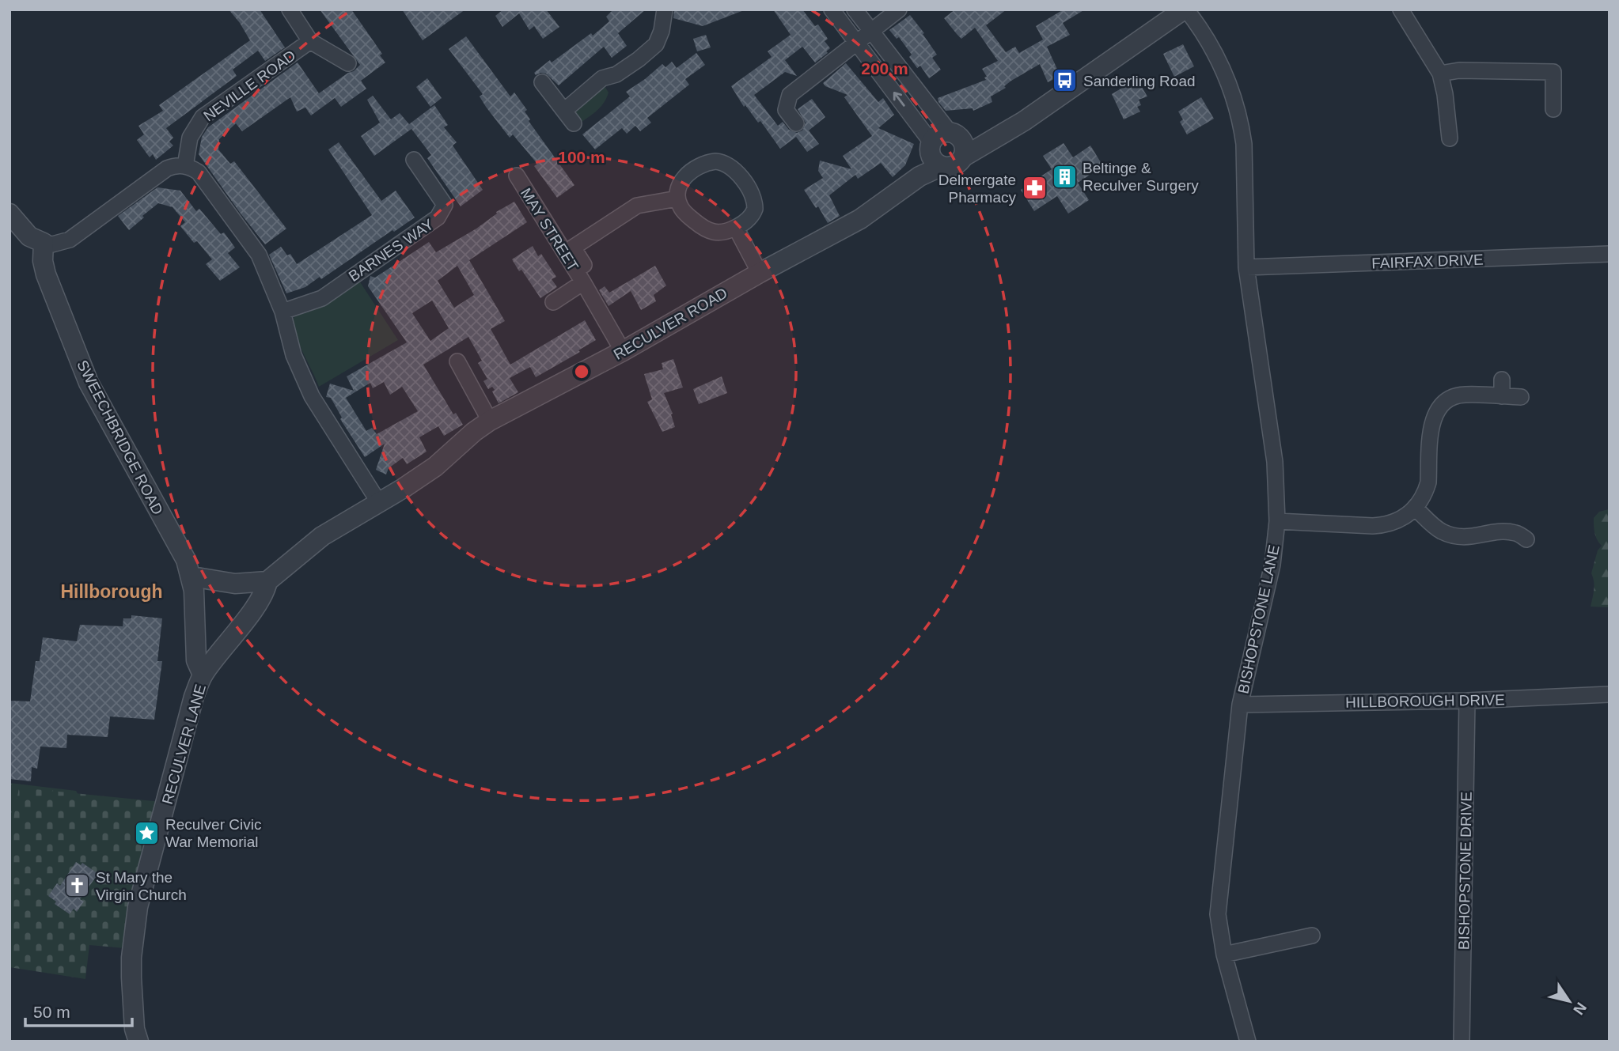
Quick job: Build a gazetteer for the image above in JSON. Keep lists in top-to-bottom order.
{
  "streets": {
    "street": [
      "NEVILLE ROAD",
      "MAY STREET",
      "BARNES WAY",
      "FAIRFAX DRIVE",
      "RECULVER ROAD",
      "SWEECHBRIDGE ROAD",
      "BISHOPSTONE LANE",
      "HILLBOROUGH DRIVE",
      "RECULVER LANE",
      "BISHOPSTONE DRIVE"
    ]
  },
  "crossings": [
    ["MAY STREET", "RECULVER ROAD"],
    ["FAIRFAX DRIVE", "BISHOPSTONE LANE"],
    ["RECULVER ROAD", "BISHOPSTONE LANE"],
    ["RECULVER ROAD", "RECULVER LANE"],
    ["SWEECHBRIDGE ROAD", "RECULVER LANE"],
    ["BISHOPSTONE LANE", "HILLBOROUGH DRIVE"],
    ["HILLBOROUGH DRIVE", "BISHOPSTONE DRIVE"]
  ],
  "districts": ["Hillborough"],
  "places": {
    "bus stop": ["Sanderling Road"],
    "building": ["Beltinge & Reculver Surgery"],
    "pharmacy": ["Delmergate Pharmacy"],
    "place": ["Reculver Civic War Memorial"],
    "church": ["St Mary the Virgin Church"]
  },
  "scale_bar": "50 m",
  "north": "bottom right",
  "rings": ["200 m", "100 m"]
}
